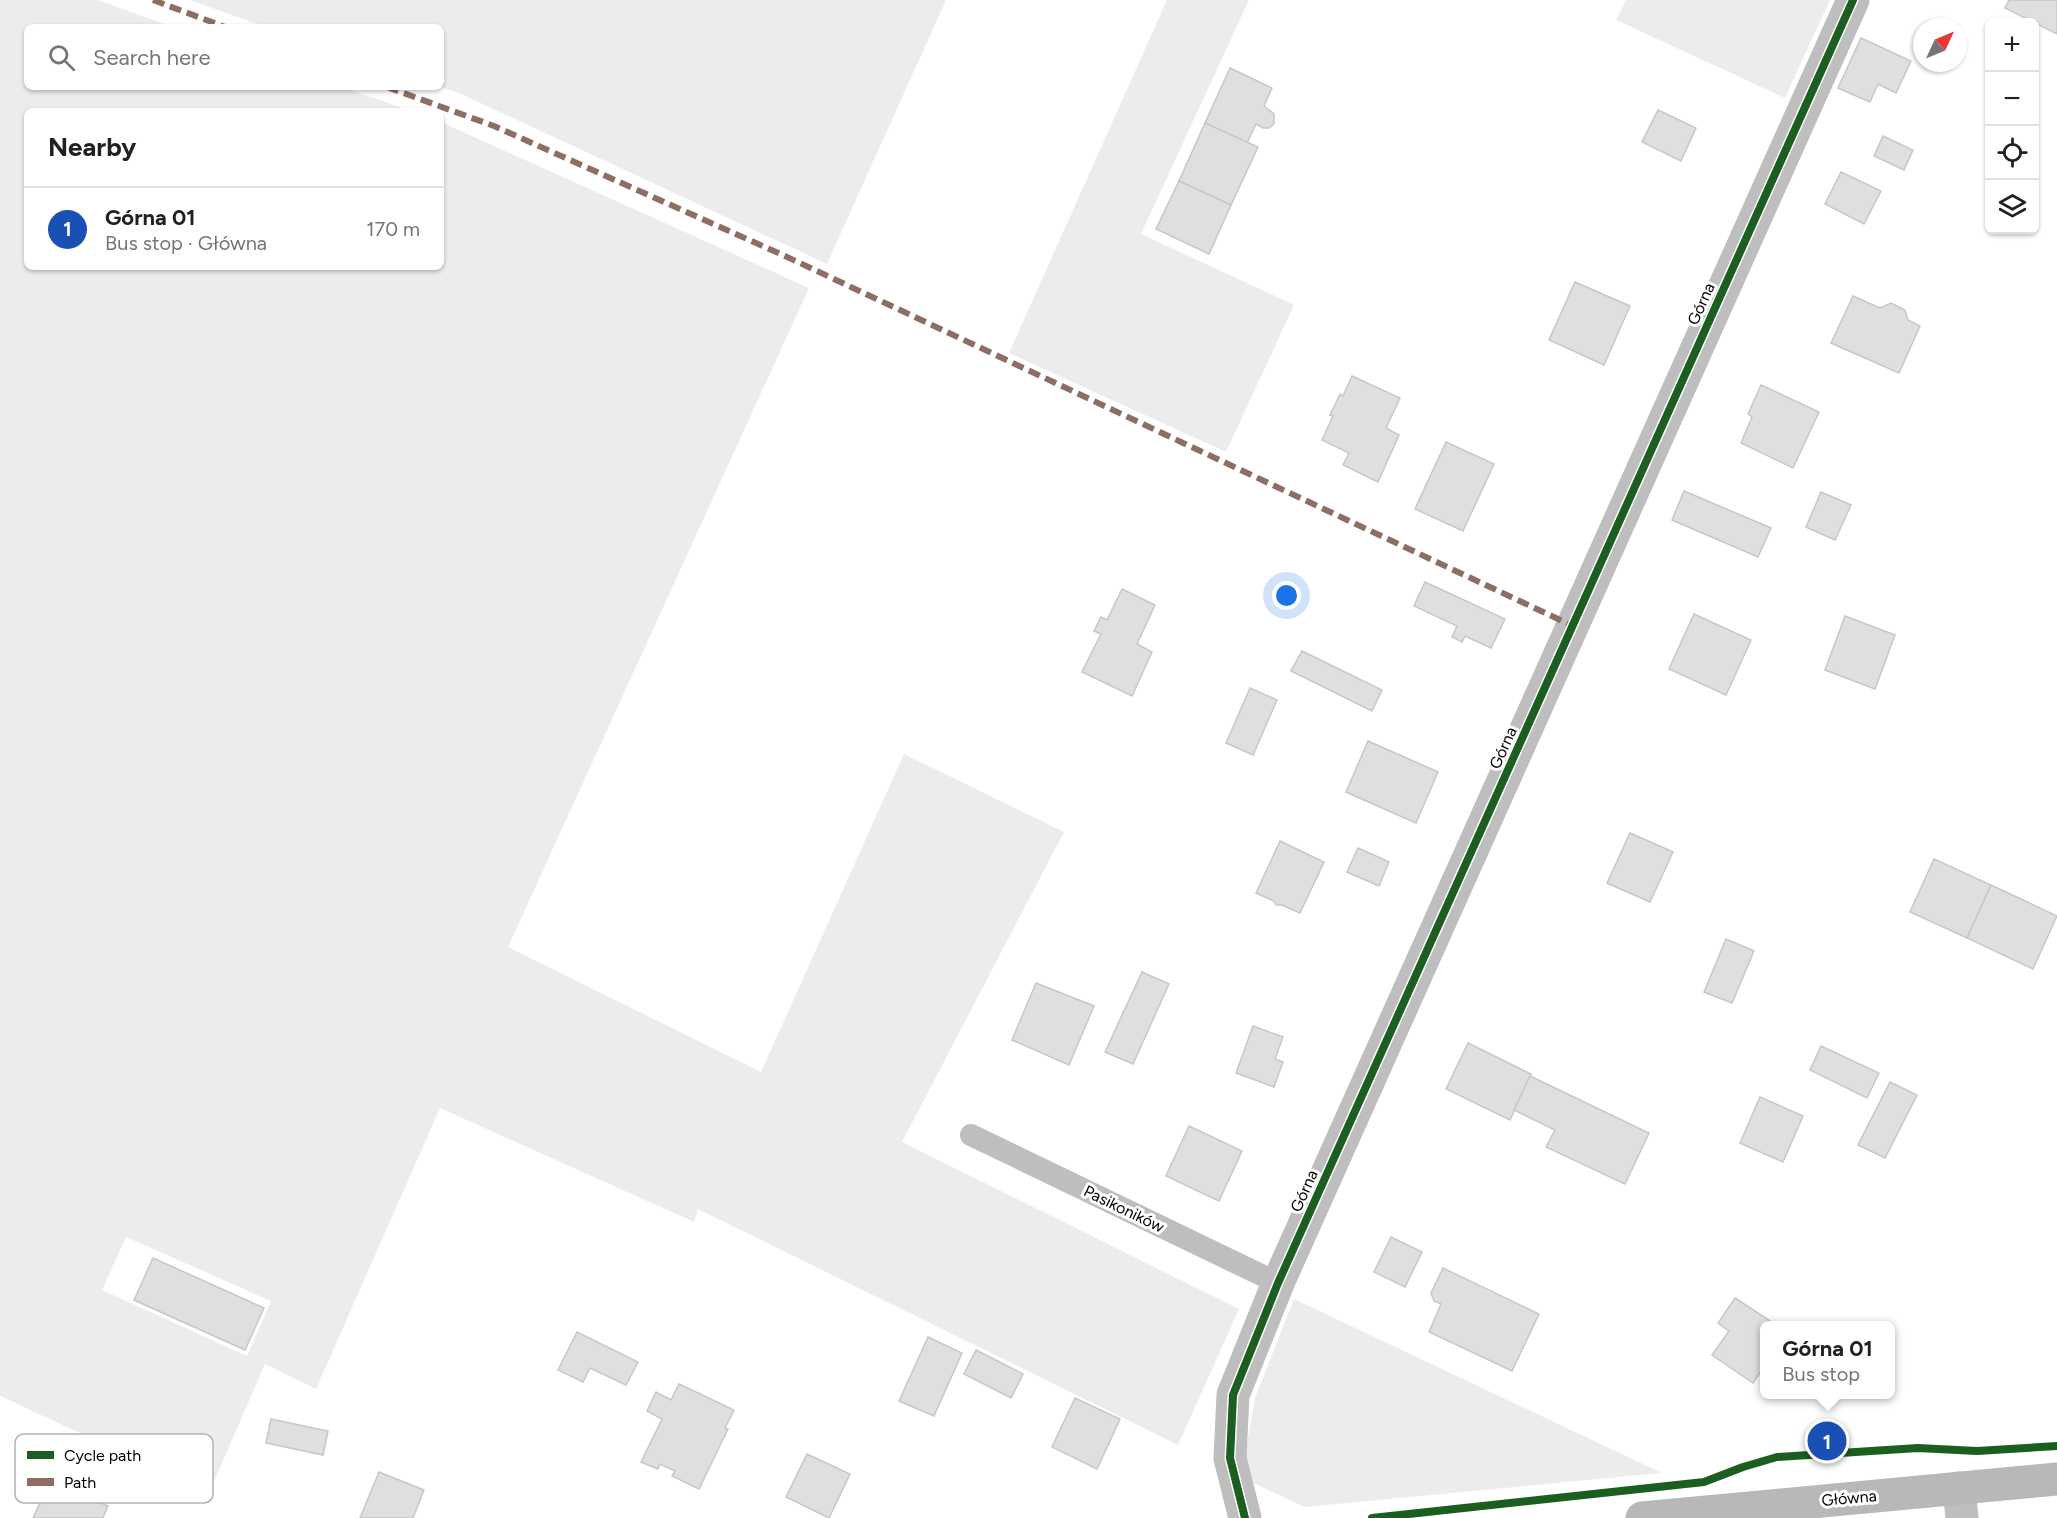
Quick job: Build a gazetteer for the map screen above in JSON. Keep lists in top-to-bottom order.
{
  "streets": {
    "main road": ["Główna"],
    "street": ["Górna"],
    "lane": ["Pasikoników"]
  },
  "crossings": [
    ["Górna", "Pasikoników"]
  ],
  "legend": ["Cycle path", "Path"],
  "north": "top right",
  "page": {
    "map_buttons": ["+", "−"],
    "search": "Search here",
    "heading": "Nearby",
    "list": [
      {
        "mark": "1",
        "name": "Górna 01",
        "note": "Bus stop · Główna",
        "value": "170 m"
      }
    ],
    "popup": ["Górna 01", "Bus stop"],
    "pins": "1"
  }
}
